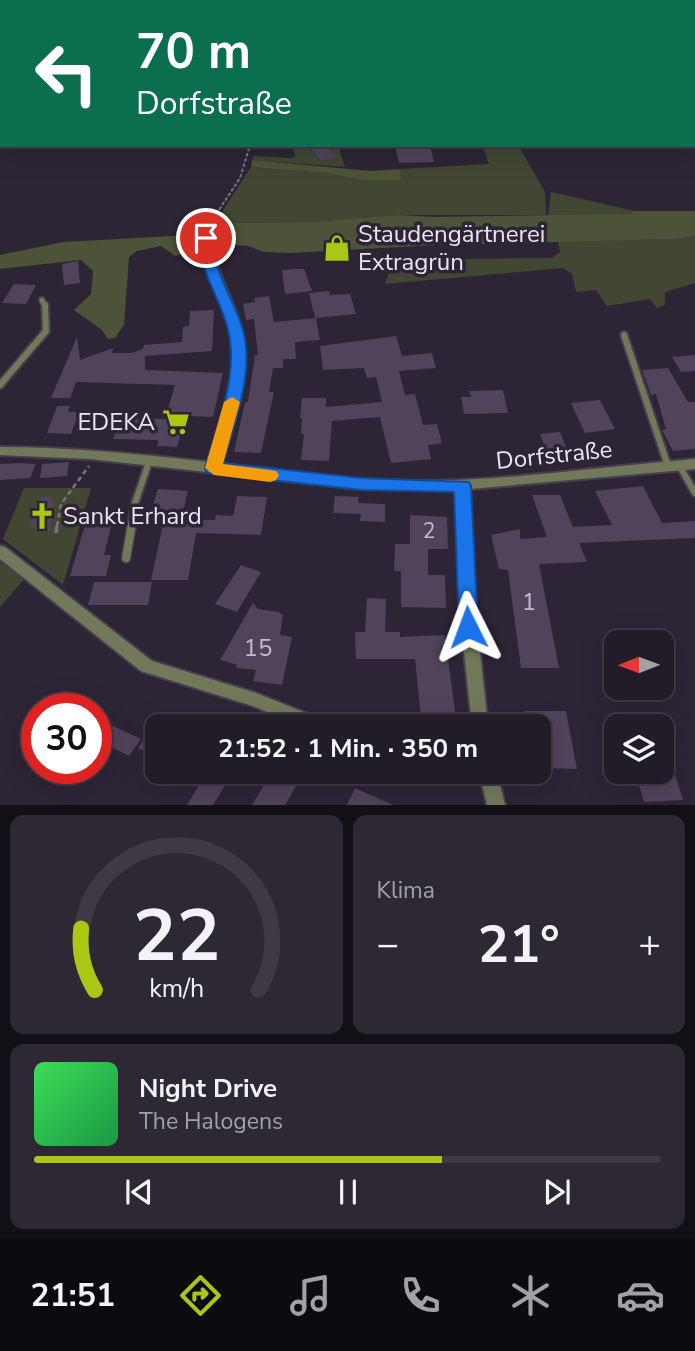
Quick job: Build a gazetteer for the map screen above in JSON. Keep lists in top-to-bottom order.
{
  "streets": {
    "street": ["Dorfstraße"]
  },
  "places": {
    "shop": ["Staudengärtnerei Extragrün"],
    "supermarket": ["EDEKA"],
    "church": ["Sankt Erhard"]
  },
  "house_numbers": ["2", "1", "15"],
  "north": "left",
  "page": {
    "turn": ["70 m", "Dorfstraße"],
    "limit": "30",
    "trip": "21:52 · 1 Min. · 350 m",
    "tile": "Klima",
    "heat": ["−", "21°", "+"],
    "song": ["Night Drive", "The Halogens"],
    "tabs": "21:51",
    "gauge": ["22", "km/h"]
  }
}
